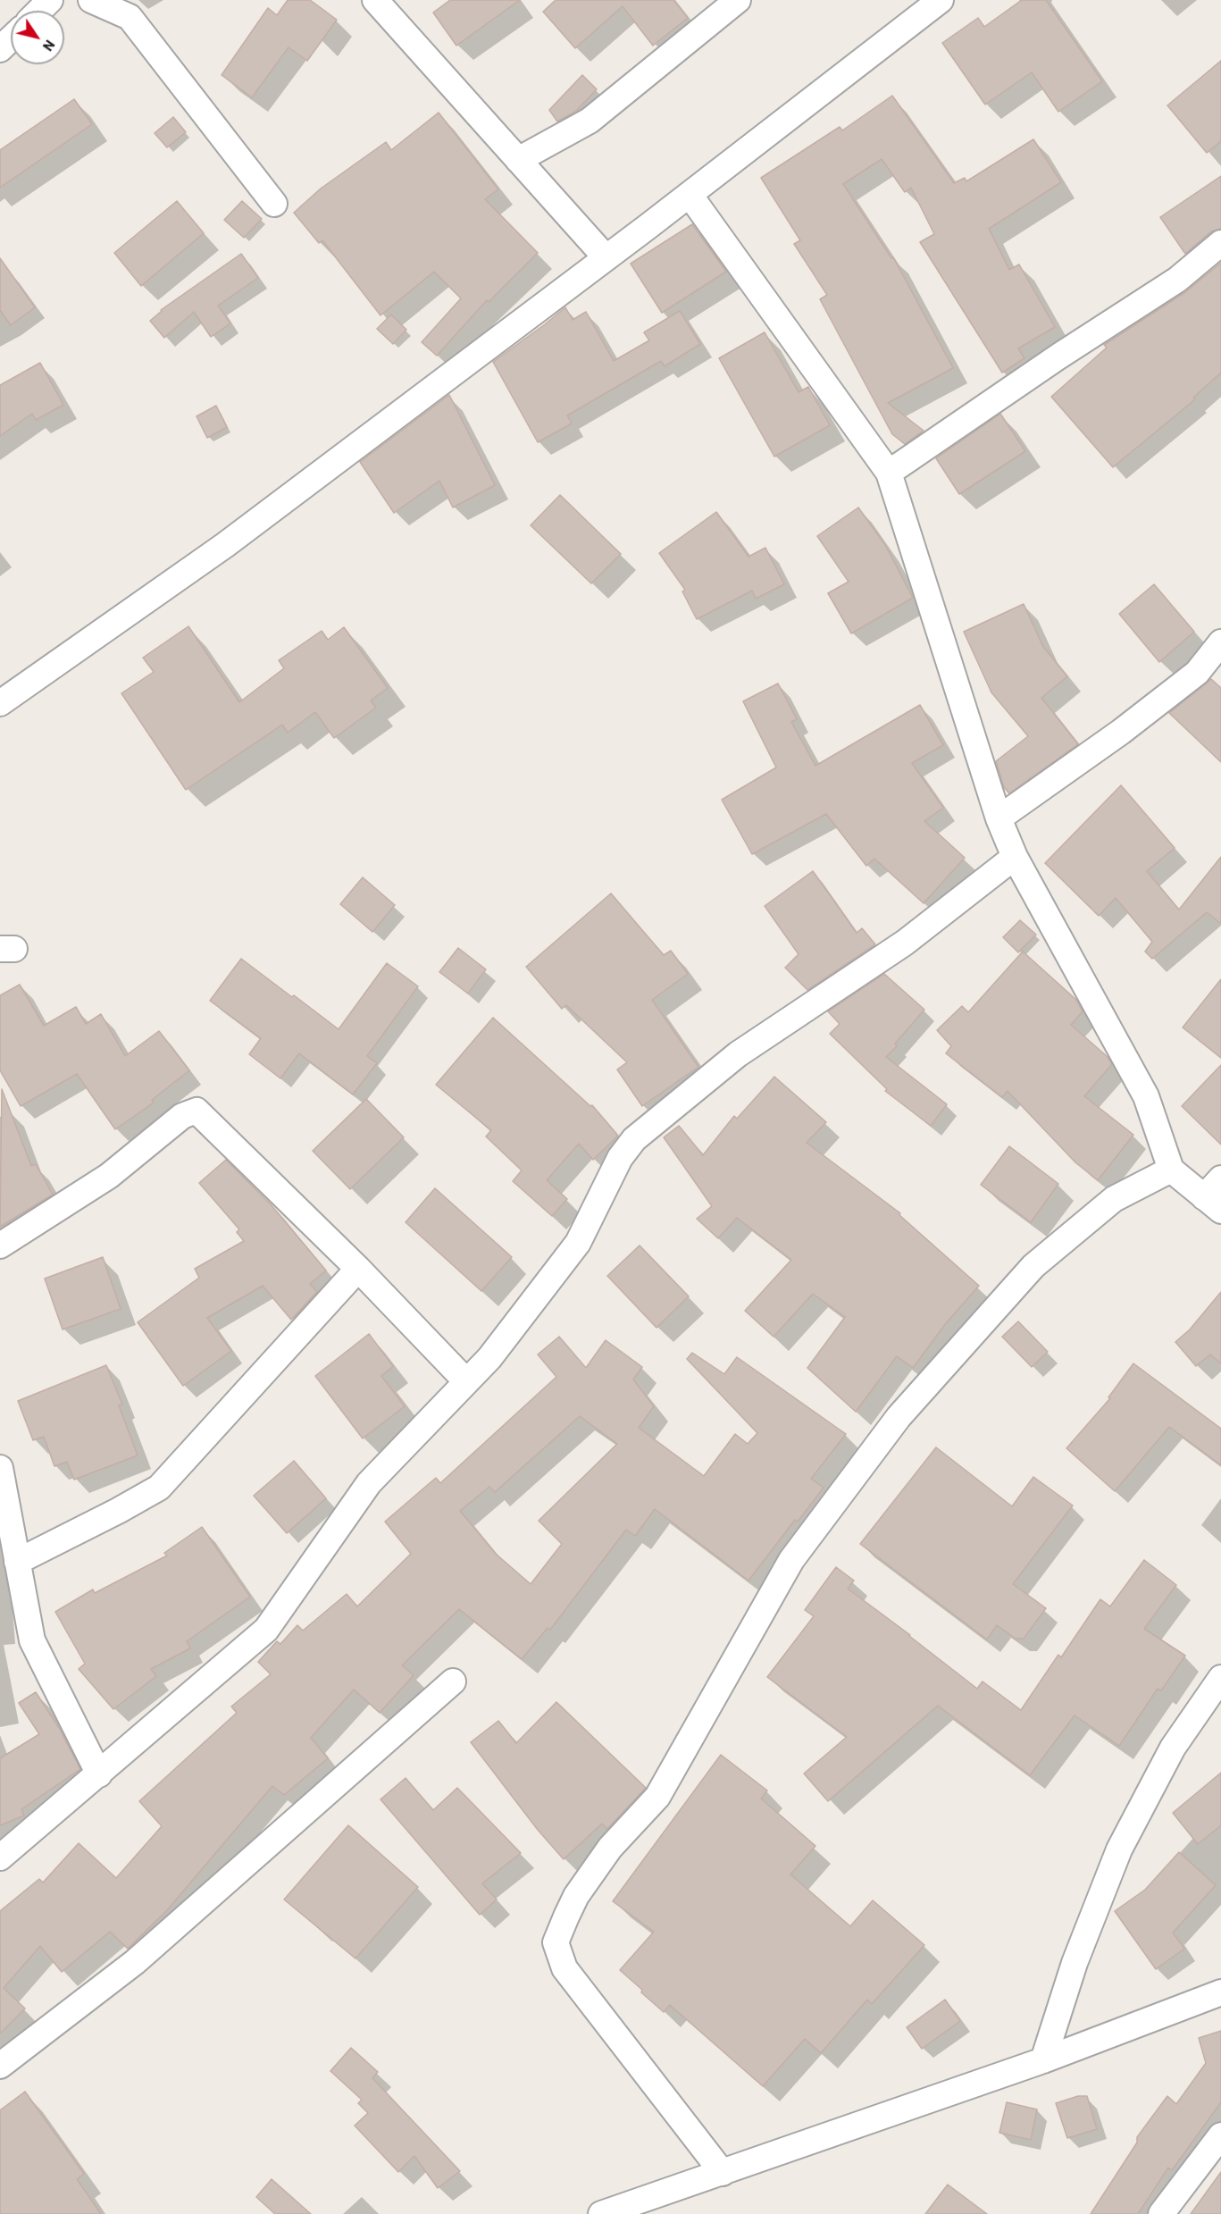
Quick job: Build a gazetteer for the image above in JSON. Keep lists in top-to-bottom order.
{
  "north": "bottom right"
}
